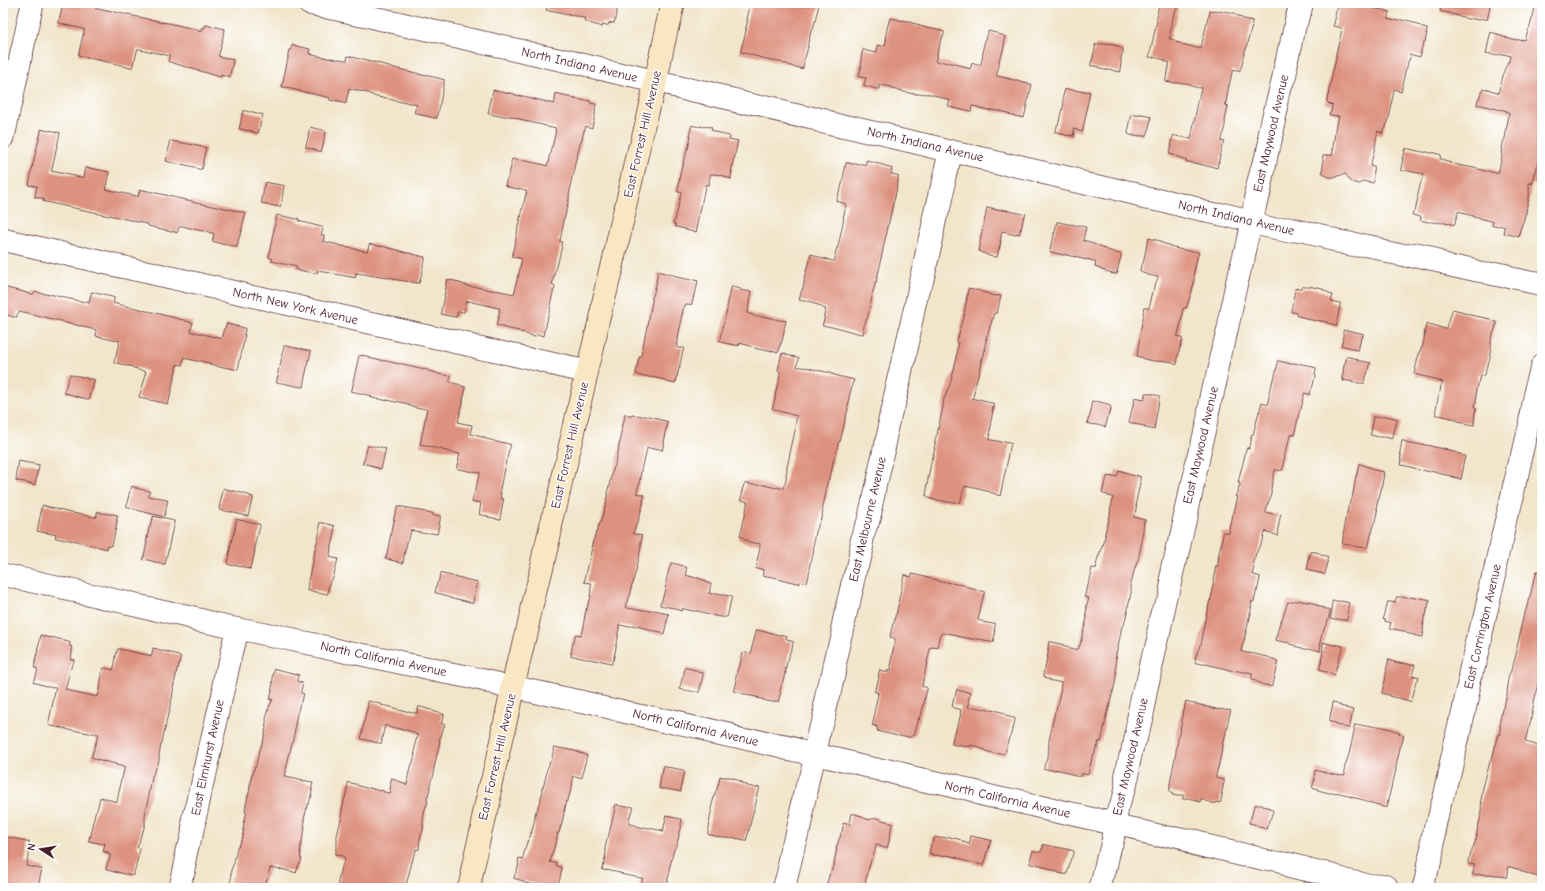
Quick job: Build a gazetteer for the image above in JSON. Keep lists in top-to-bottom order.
{
  "streets": {
    "main road": ["East Forrest Hill Avenue"],
    "street": [
      "North Indiana Avenue",
      "East Maywood Avenue",
      "North New York Avenue",
      "East Melbourne Avenue",
      "East Corrington Avenue",
      "North California Avenue",
      "East Elmhurst Avenue"
    ]
  },
  "crossings": [
    ["North Indiana Avenue", "East Maywood Avenue"],
    ["North Indiana Avenue", "East Forrest Hill Avenue"],
    ["North Indiana Avenue", "East Melbourne Avenue"],
    ["East Maywood Avenue", "North California Avenue"],
    ["East Forrest Hill Avenue", "North New York Avenue"],
    ["East Forrest Hill Avenue", "North California Avenue"],
    ["East Melbourne Avenue", "North California Avenue"],
    ["North California Avenue", "East Elmhurst Avenue"]
  ],
  "north": "left"
}
